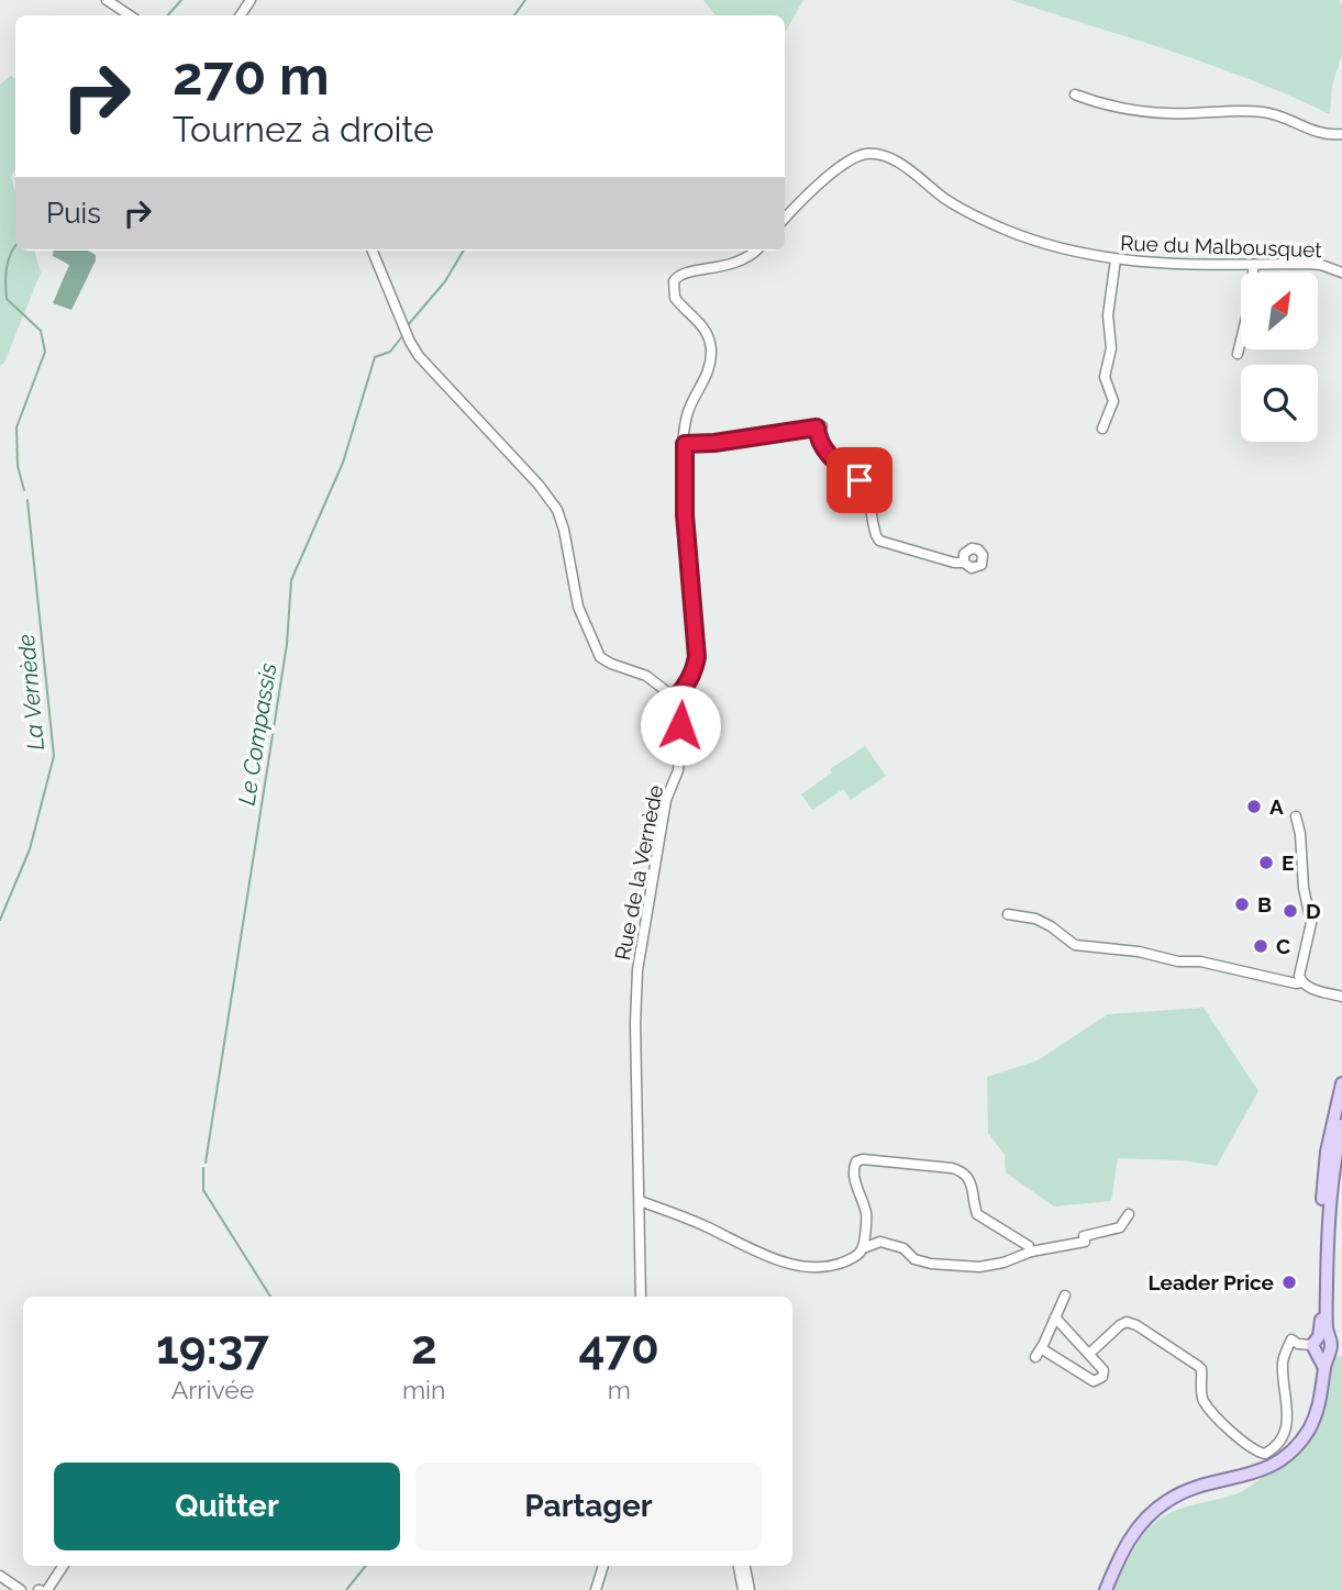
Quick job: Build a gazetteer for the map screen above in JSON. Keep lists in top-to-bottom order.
{
  "streets": {
    "street": ["Rue du Malbousquet", "Rue de la Vernède"]
  },
  "water": ["La Vernède", "Le Compassis"],
  "places": [
    "A",
    "E",
    "B",
    "D",
    "C",
    "Leader Price"
  ],
  "north": "top right",
  "page": {
    "turn": ["270 m", "Tournez à droite"],
    "then": "Puis",
    "eta": [
      "19:37",
      "Arrivée",
      "2",
      "min",
      "470",
      "m"
    ],
    "buttons": ["Quitter", "Partager"]
  }
}
